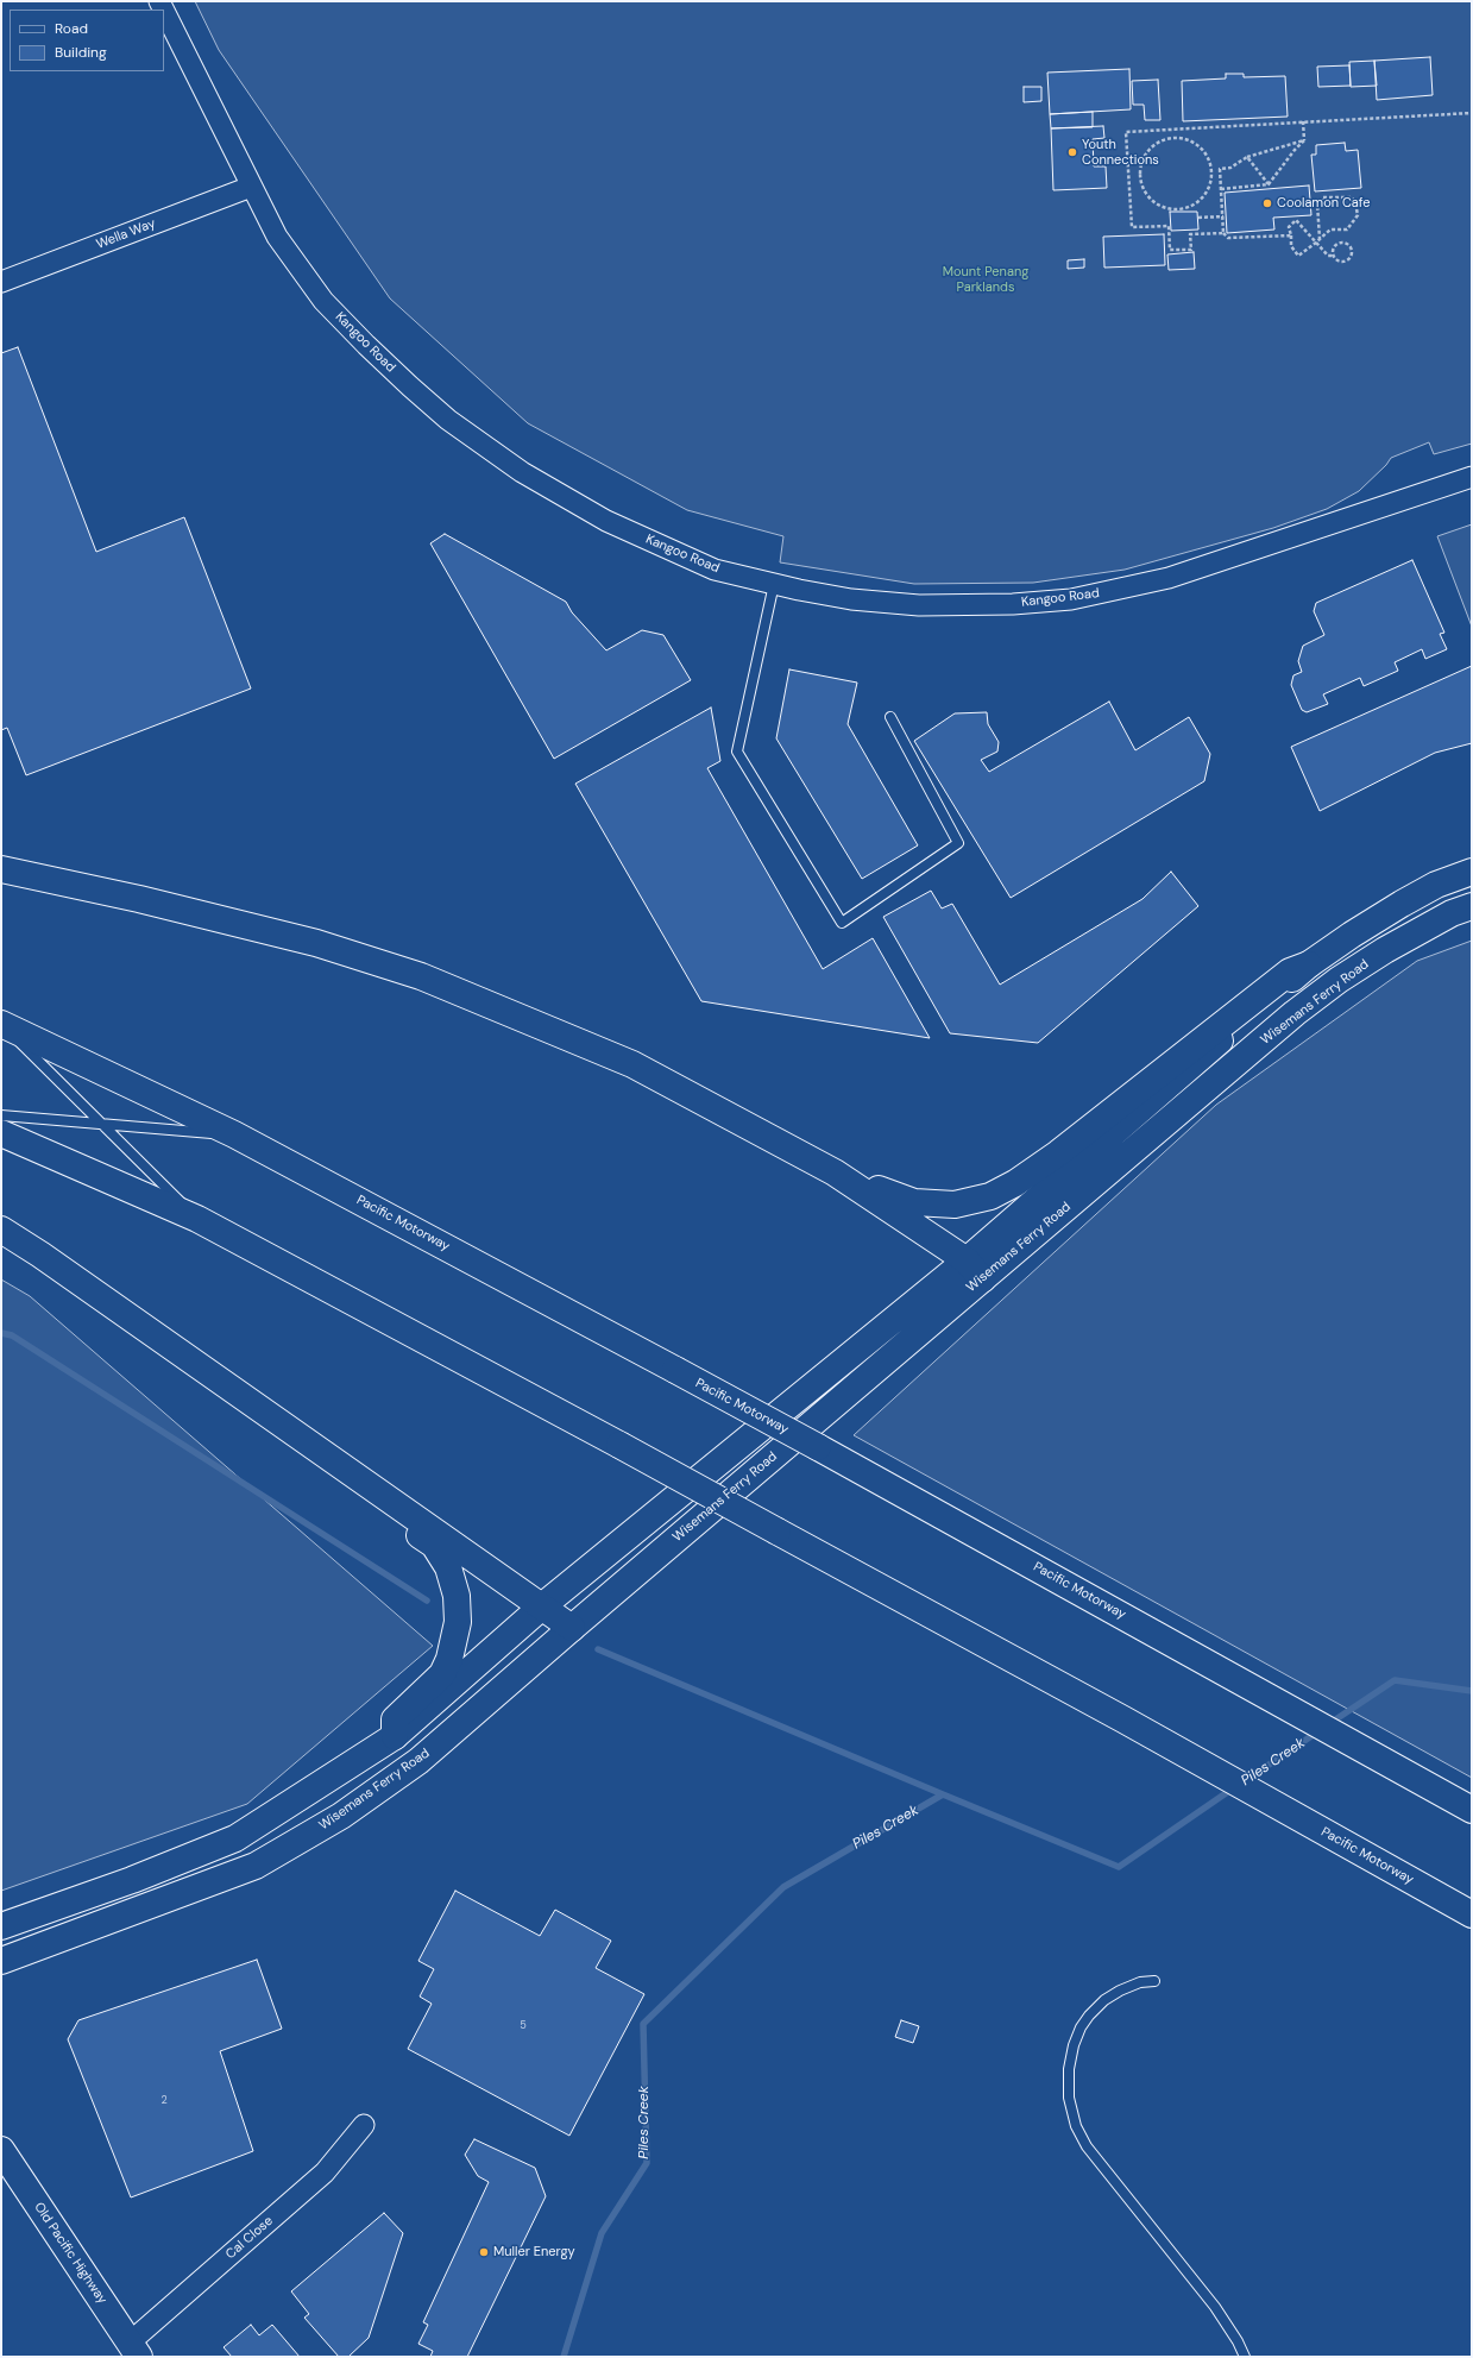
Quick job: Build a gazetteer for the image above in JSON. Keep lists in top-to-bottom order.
{
  "streets": {
    "main road": ["Wisemans Ferry Road", "Pacific Motorway", "Old Pacific Highway"],
    "street": ["Wella Way", "Kangoo Road", "Cal Close"]
  },
  "crossings": [
    ["Wella Way", "Kangoo Road"],
    ["Cal Close", "Old Pacific Highway"]
  ],
  "water": ["Piles Creek"],
  "parks": ["Mount Penang Parklands"],
  "places": ["Youth Connections", "Coolamon Cafe", "Muller Energy"],
  "house_numbers": ["5", "2"],
  "legend": ["Road", "Building"]
}
